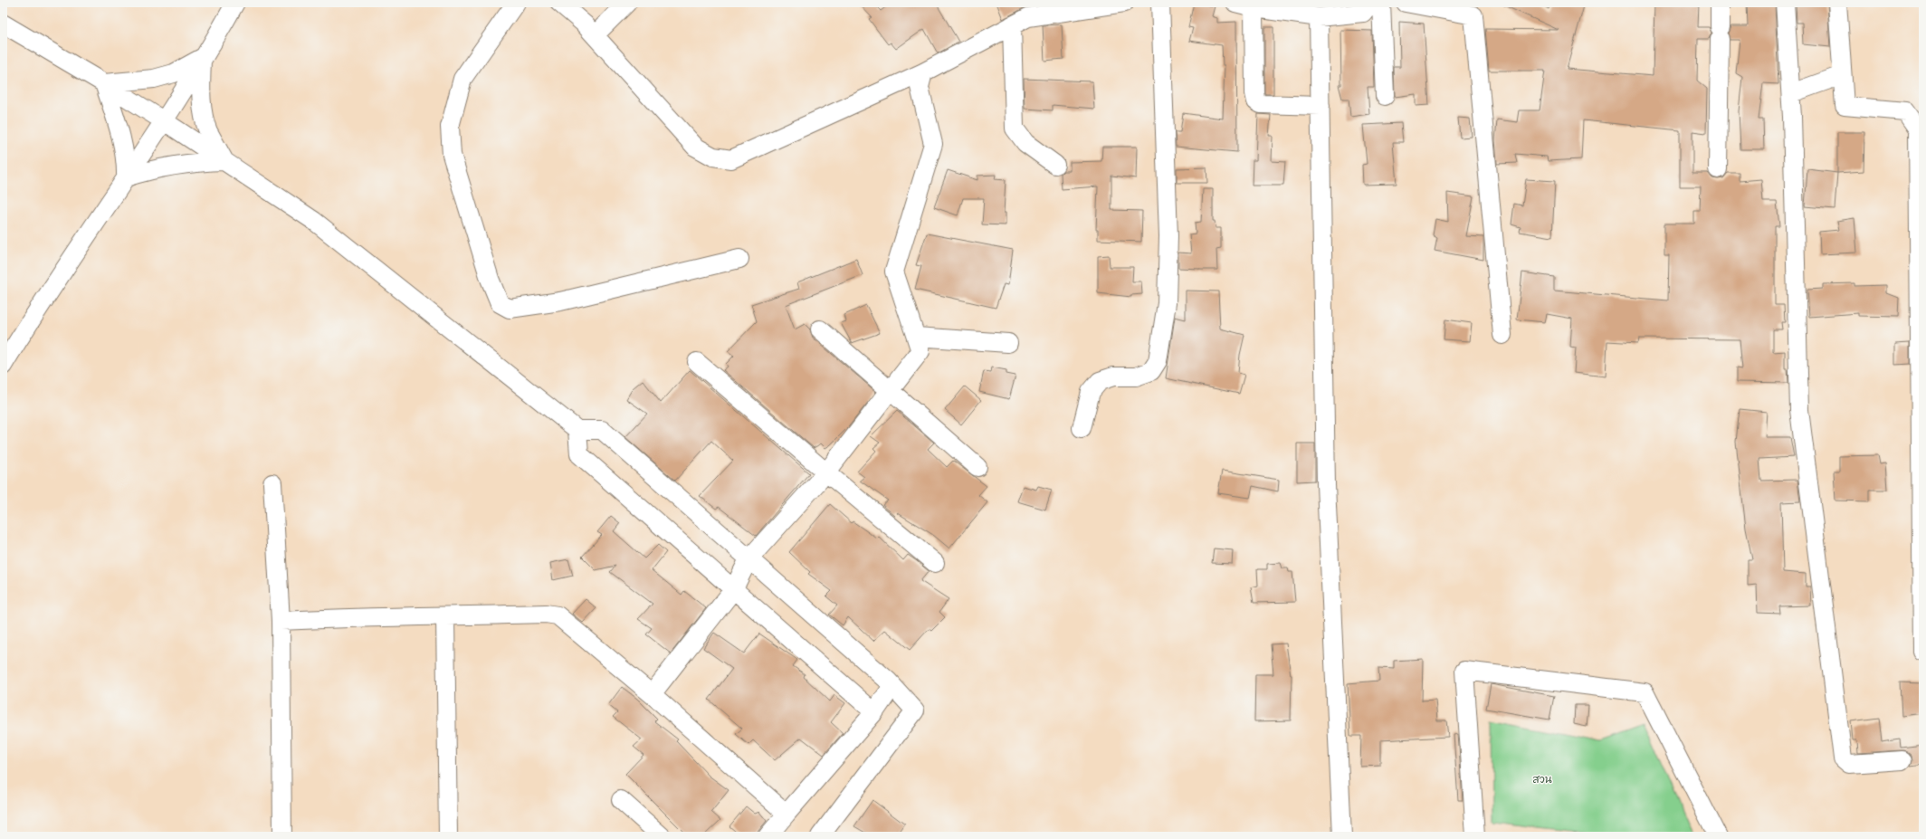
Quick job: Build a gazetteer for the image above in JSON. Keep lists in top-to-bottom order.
{
  "parks": ["สวน"]
}
